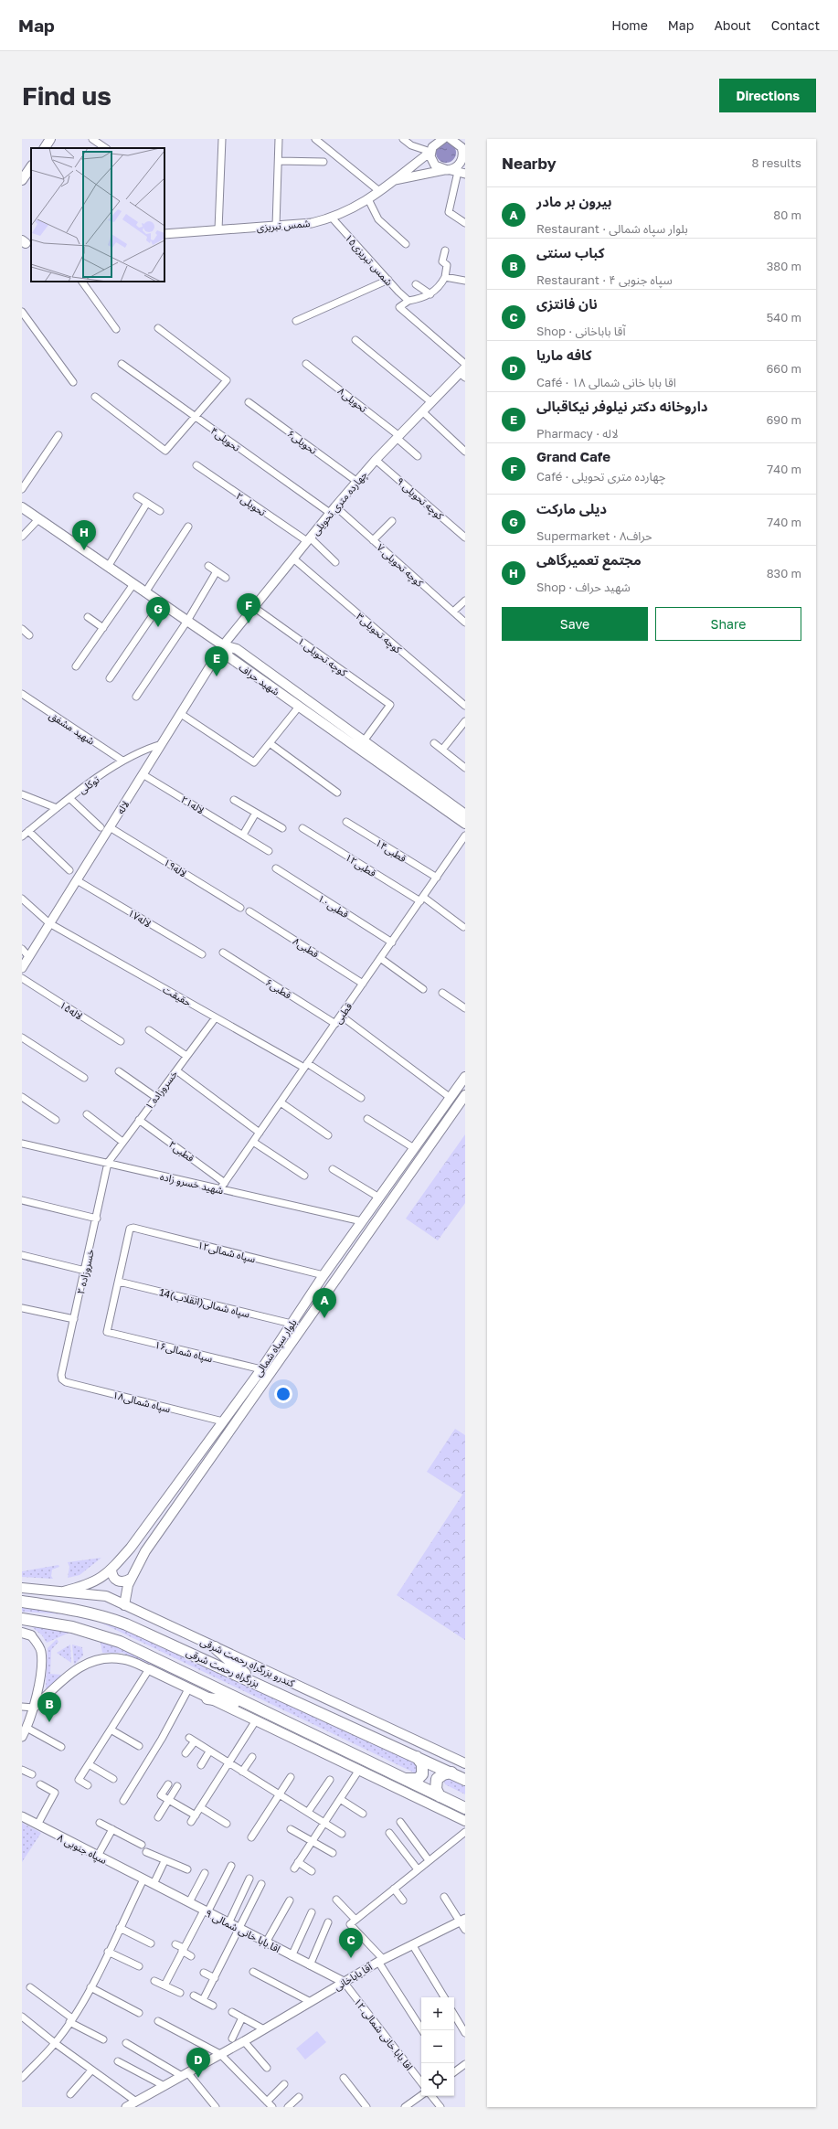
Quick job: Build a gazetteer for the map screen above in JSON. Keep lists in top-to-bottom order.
{
  "streets": {
    "highway": ["بزرگراه رحمت شرقی"],
    "main road": ["شهید حراف", "بلوار سپاه شمالی", "کندرو بزرگراه رحمت شرقی"],
    "street": [
      "شمس تبریزی",
      "شمس تبریزی۱۵",
      "تحویلی۸",
      "تحویلی۴",
      "تحویلی۶",
      "کوچه تحویلی ۹",
      "چهارده متری تحویلی",
      "تحویلی۲",
      "کوچه تحویلی ۷",
      "کوچه تحویلی۳",
      "کوچه تحویلی ۱",
      "شهید مشفق",
      "توکلی",
      "لاله۲۱",
      "لاله",
      "قطبی۱۴",
      "قطبی۱۲",
      "لاله۱۹",
      "قطبی۱۰",
      "لاله۱۷",
      "قطبی۸",
      "قطبی۶",
      "حقیقت",
      "لاله۱۵",
      "قطبی",
      "خسروزاده ۱",
      "قطبی۲",
      "شهید خسرو زاده",
      "سپاه شمالی۱۲",
      "خسروزاده ۲",
      "14سپاه شمالی(اتقلاب)",
      "سپاه شمالی۱۶",
      "سپاه شمالی۱۸",
      "۸ سپاه جنوبی",
      "۹ اقا بابا خانی شمالی",
      "آقا باباخانی",
      "۱۲ اقا بابا خانی شمالی"
    ]
  },
  "crossings": [
    ["شمس تبریزی", "شمس تبریزی۱۵"],
    ["تحویلی۸", "چهارده متری تحویلی"],
    ["تحویلی۴", "چهارده متری تحویلی"],
    ["تحویلی۶", "چهارده متری تحویلی"],
    ["کوچه تحویلی ۹", "چهارده متری تحویلی"],
    ["چهارده متری تحویلی", "تحویلی۲"],
    ["چهارده متری تحویلی", "کوچه تحویلی ۷"],
    ["چهارده متری تحویلی", "کوچه تحویلی۳"],
    ["چهارده متری تحویلی", "کوچه تحویلی ۱"],
    ["چهارده متری تحویلی", "لاله"],
    ["شهید مشفق", "توکلی"],
    ["توکلی", "لاله"],
    ["لاله۲۱", "لاله"],
    ["لاله", "لاله۱۹"],
    ["لاله", "لاله۱۷"],
    ["لاله", "حقیقت"],
    ["قطبی۱۴", "قطبی"],
    ["قطبی۱۲", "قطبی"],
    ["قطبی۱۰", "قطبی"],
    ["قطبی۸", "قطبی"],
    ["قطبی۶", "قطبی"],
    ["حقیقت", "قطبی"],
    ["حقیقت", "خسروزاده ۱"],
    ["قطبی", "قطبی۲"],
    ["قطبی", "شهید خسرو زاده"],
    ["خسروزاده ۱", "قطبی۲"],
    ["خسروزاده ۱", "شهید خسرو زاده"],
    ["خسروزاده ۱", "خسروزاده ۲"],
    ["شهید خسرو زاده", "خسروزاده ۲"],
    ["شهید خسرو زاده", "بلوار سپاه شمالی"],
    ["سپاه شمالی۱۲", "14سپاه شمالی(اتقلاب)"],
    ["سپاه شمالی۱۲", "بلوار سپاه شمالی"],
    ["سپاه شمالی۱۲", "سپاه شمالی۱۶"],
    ["خسروزاده ۲", "سپاه شمالی۱۸"],
    ["14سپاه شمالی(اتقلاب)", "بلوار سپاه شمالی"],
    ["14سپاه شمالی(اتقلاب)", "سپاه شمالی۱۶"],
    ["بلوار سپاه شمالی", "سپاه شمالی۱۶"],
    ["بلوار سپاه شمالی", "سپاه شمالی۱۸"],
    ["بلوار سپاه شمالی", "کندرو بزرگراه رحمت شرقی"],
    ["۸ سپاه جنوبی", "۹ اقا بابا خانی شمالی"],
    ["۹ اقا بابا خانی شمالی", "آقا باباخانی"],
    ["۹ اقا بابا خانی شمالی", "۱۲ اقا بابا خانی شمالی"],
    ["آقا باباخانی", "۱۲ اقا بابا خانی شمالی"]
  ],
  "page": {
    "header": "Map",
    "nav": [
      "Home",
      "Map",
      "About",
      "Contact"
    ],
    "buttons": [
      "Directions",
      ["Save", "Share"]
    ],
    "title": "Find us",
    "heading": ["Nearby", "8 results"],
    "list": [
      {
        "mark": "A",
        "name": "بیرون بر مادر",
        "note": "Restaurant · بلوار سپاه شمالی",
        "value": "80 m"
      },
      {
        "mark": "B",
        "name": "کباب سنتی",
        "note": "Restaurant · ۴ سپاه جنوبی",
        "value": "380 m"
      },
      {
        "mark": "C",
        "name": "نان فانتزی",
        "note": "Shop · آقا باباخانی",
        "value": "540 m"
      },
      {
        "mark": "D",
        "name": "کافه ماریا",
        "note": "Café · ۱۸ اقا بابا خانی شمالی",
        "value": "660 m"
      },
      {
        "mark": "E",
        "name": "داروخانه دکتر نیلوفر نیکاقبالی",
        "note": "Pharmacy · لاله",
        "value": "690 m"
      },
      {
        "mark": "F",
        "name": "Grand Cafe",
        "note": "Café · چهارده متری تحویلی",
        "value": "740 m"
      },
      {
        "mark": "G",
        "name": "دیلی مارکت",
        "note": "Supermarket · حراف۸",
        "value": "740 m"
      },
      {
        "mark": "H",
        "name": "مجتمع تعمیرگاهی",
        "note": "Shop · شهید حراف",
        "value": "830 m"
      }
    ],
    "pins": [
      "H",
      "F",
      "G",
      "E",
      "A",
      "B",
      "C",
      "D"
    ],
    "map_buttons": ["+", "−"]
  }
}
